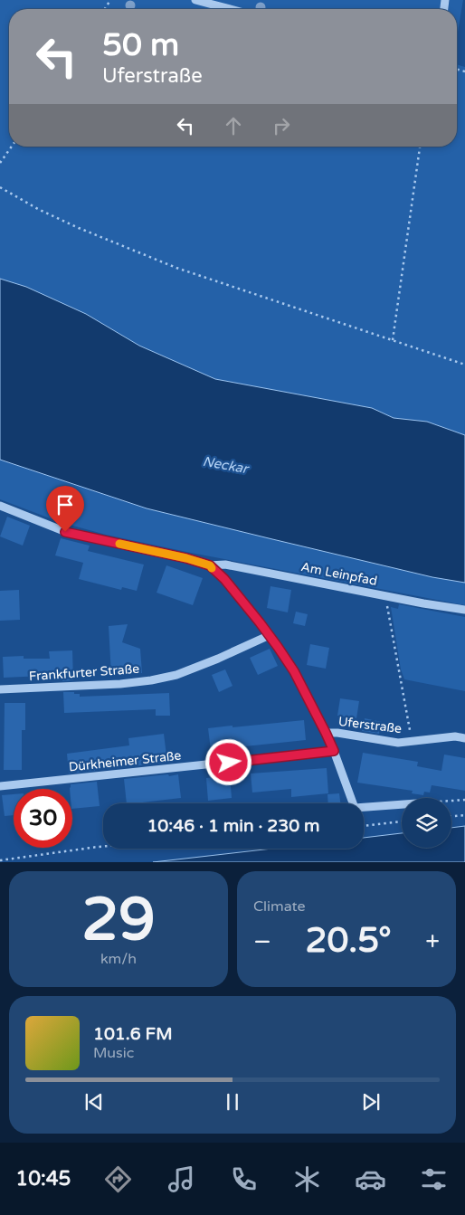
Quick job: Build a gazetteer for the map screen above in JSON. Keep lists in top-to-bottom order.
{
  "streets": {
    "street": [
      "Am Leinpfad",
      "Frankfurter Straße",
      "Uferstraße",
      "Dürkheimer Straße"
    ]
  },
  "crossings": [
    ["Am Leinpfad", "Uferstraße"],
    ["Frankfurter Straße", "Uferstraße"],
    ["Uferstraße", "Dürkheimer Straße"]
  ],
  "water": ["Neckar"],
  "page": {
    "turn": ["50 m", "Uferstraße"],
    "limit": "30",
    "trip": "10:46 · 1 min · 230 m",
    "tile": [
      ["29", "km/h"],
      "Climate"
    ],
    "heat": ["−", "20.5°", "+"],
    "song": ["101.6 FM", "Music"],
    "tabs": "10:45"
  }
}
